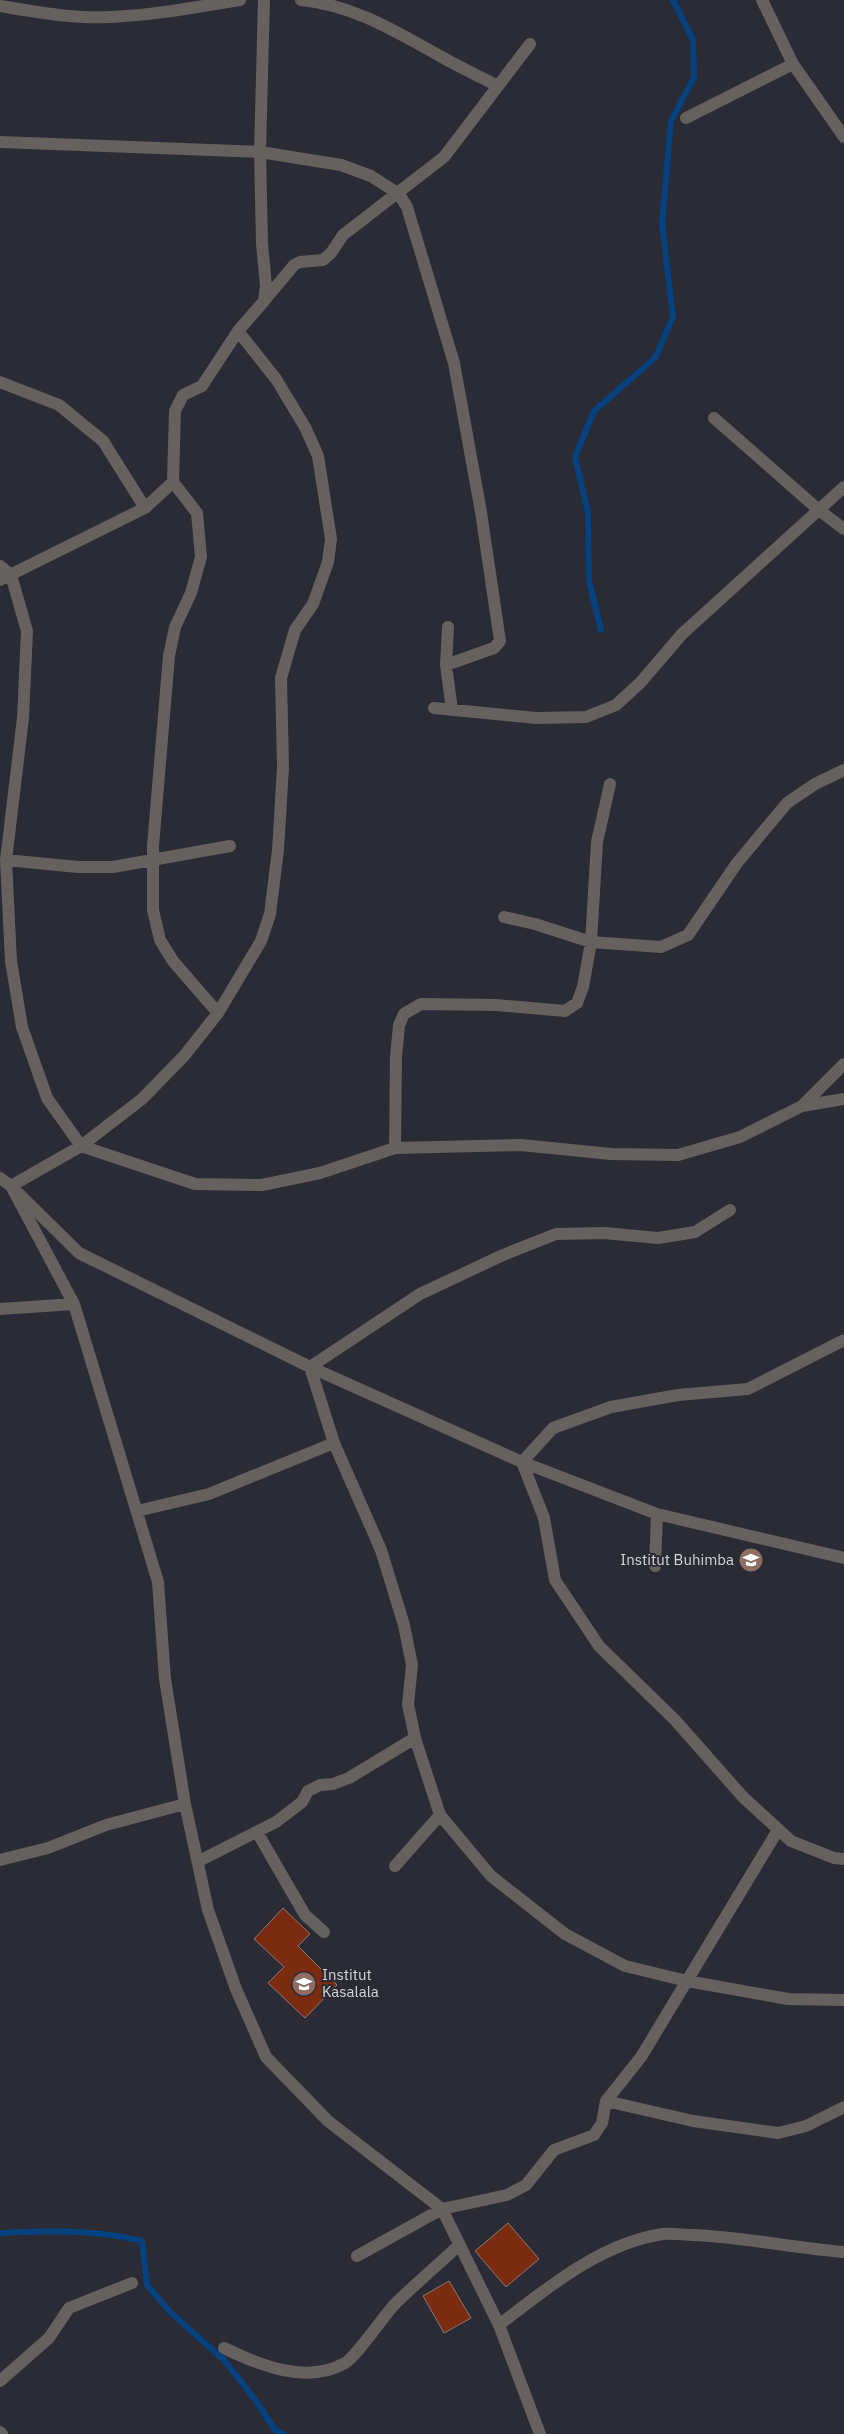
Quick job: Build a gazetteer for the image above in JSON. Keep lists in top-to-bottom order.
{
  "places": {
    "school or university": ["Institut Buhimba", "Institut Kasalala"]
  }
}
